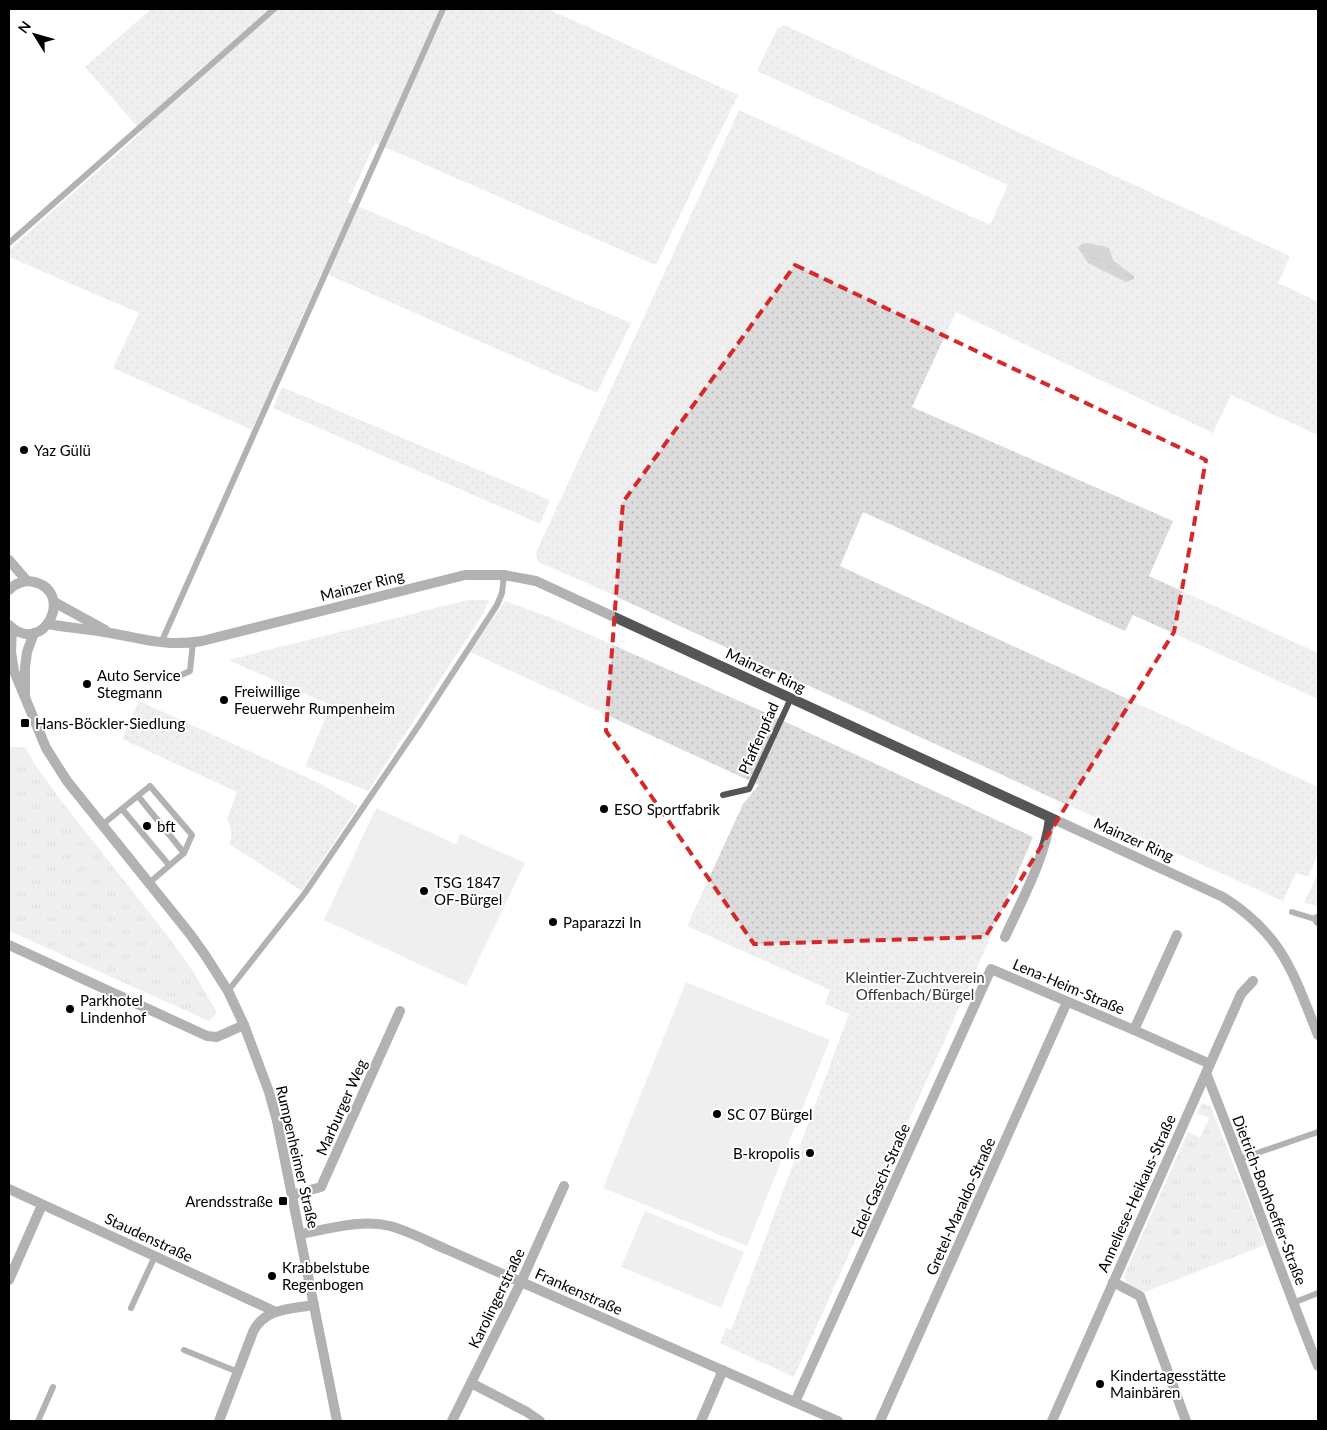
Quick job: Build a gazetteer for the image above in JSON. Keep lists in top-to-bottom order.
{
  "streets": {
    "street": [
      "Mainzer Ring",
      "Lena-Heim-Straße",
      "Marburger Weg",
      "Rumpenheimer Straße",
      "Edel-Gasch-Straße",
      "Anneliese-Heikaus-Straße",
      "Dietrich-Bonhoeffer-Straße",
      "Gretel-Maraldo-Straße",
      "Staudenstraße",
      "Frankenstraße",
      "Karolingerstraße"
    ],
    "lane": ["Pfaffenpfad"]
  },
  "crossings": [
    ["Mainzer Ring", "Pfaffenpfad"],
    ["Lena-Heim-Straße", "Edel-Gasch-Straße"],
    ["Lena-Heim-Straße", "Anneliese-Heikaus-Straße"],
    ["Lena-Heim-Straße", "Dietrich-Bonhoeffer-Straße"],
    ["Lena-Heim-Straße", "Gretel-Maraldo-Straße"],
    ["Marburger Weg", "Rumpenheimer Straße"],
    ["Rumpenheimer Straße", "Frankenstraße"],
    ["Edel-Gasch-Straße", "Frankenstraße"],
    ["Anneliese-Heikaus-Straße", "Dietrich-Bonhoeffer-Straße"],
    ["Frankenstraße", "Karolingerstraße"]
  ],
  "parks": ["Kleintier-Zuchtverein Offenbach/Bürgel"],
  "places": {
    "other": [
      "Yaz Gülü",
      "Auto Service Stegmann",
      "Freiwillige Feuerwehr Rumpenheim",
      "ESO Sportfabrik",
      "bft",
      "TSG 1847 OF-Bürgel",
      "Paparazzi In",
      "Parkhotel Lindenhof",
      "SC 07 Bürgel",
      "B-kropolis",
      "Krabbelstube Regenbogen",
      "Kindertagesstätte Mainbären"
    ],
    "transit": ["Hans-Böckler-Siedlung", "Arendsstraße"]
  },
  "north": "top left"
}
